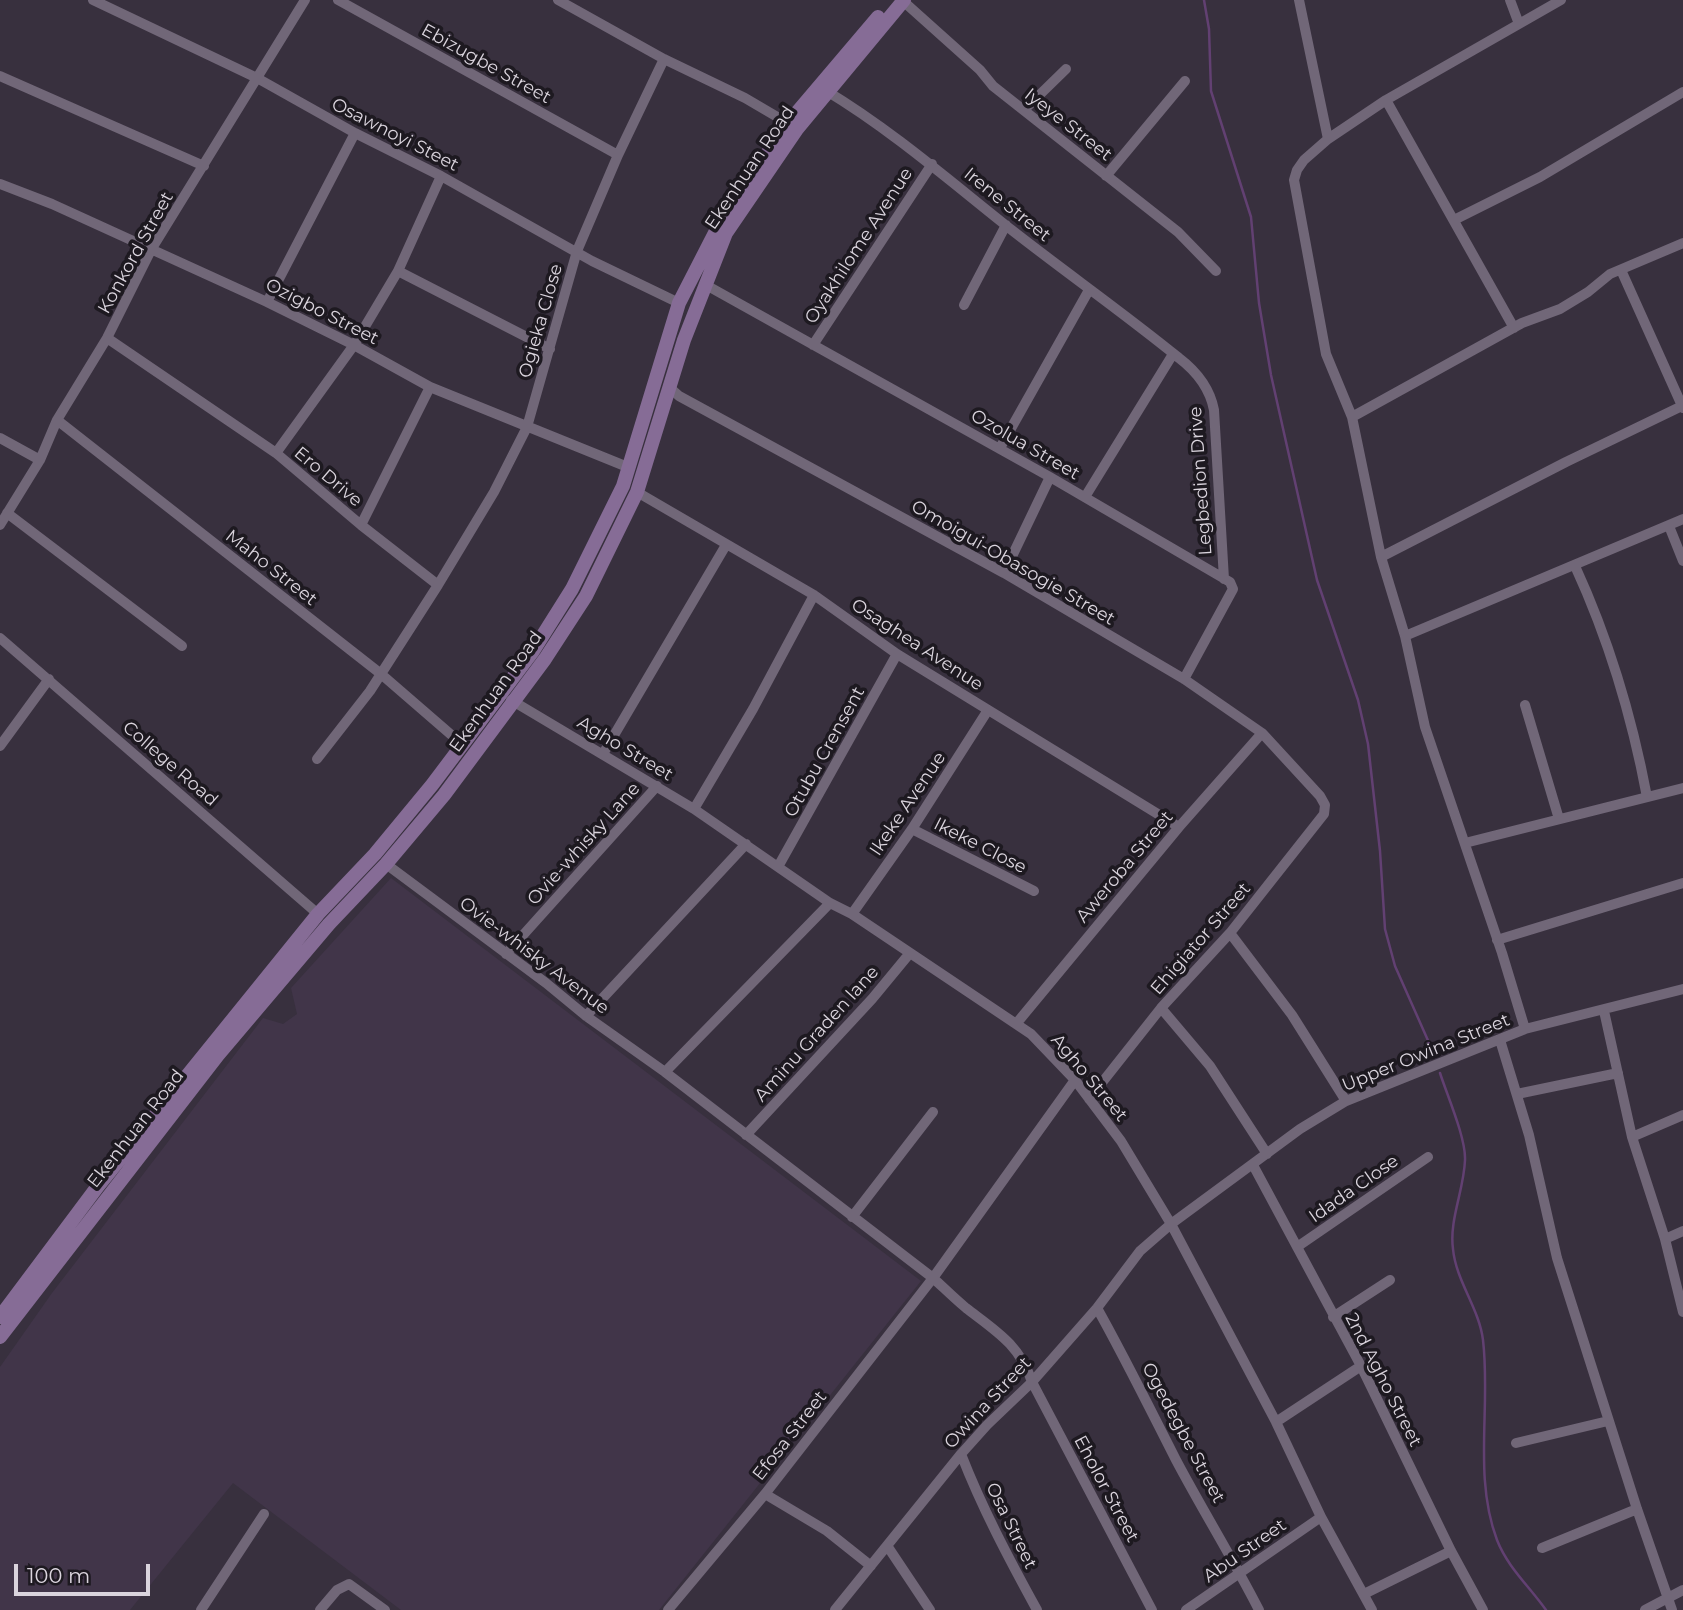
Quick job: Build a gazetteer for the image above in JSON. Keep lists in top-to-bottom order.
{
  "streets": {
    "main road": ["Ekenhuan Road"],
    "street": [
      "Ebizugbe Street",
      "Iyeye Street",
      "Osawnoyi Steet",
      "Irene Street",
      "Oyakhilome Avenue",
      "Konkord Street",
      "Ozigbo Street",
      "Ogieka Close",
      "Ozolua Street",
      "Ero Drive",
      "Legbedion Drive",
      "Omoigui-Obasogie Street",
      "Maho Street",
      "Osaghea Avenue",
      "Agho Street",
      "Otubu Crensent",
      "College Road",
      "Ikeke Avenue",
      "Ovie-whisky Lane",
      "Ikeke Close",
      "Aweroba Street",
      "Ehigiator Street",
      "Ovie-whisky Avenue",
      "Aminu Graden lane",
      "Upper Owina Street",
      "Idada Close",
      "2nd Agho Street",
      "Owina Street",
      "Ogedegbe Street",
      "Efosa Street",
      "Eholor Street",
      "Osa Street",
      "Abu Street"
    ]
  },
  "crossings": [
    ["Ebizugbe Street", "Ogieka Close"],
    ["Iyeye Street", "Ekenhuan Road"],
    ["Osawnoyi Steet", "Ekenhuan Road"],
    ["Osawnoyi Steet", "Konkord Street"],
    ["Osawnoyi Steet", "Ogieka Close"],
    ["Ekenhuan Road", "Irene Street"],
    ["Ekenhuan Road", "Ozigbo Street"],
    ["Ekenhuan Road", "Ozolua Street"],
    ["Ekenhuan Road", "Omoigui-Obasogie Street"],
    ["Ekenhuan Road", "Maho Street"],
    ["Ekenhuan Road", "Osaghea Avenue"],
    ["Ekenhuan Road", "Agho Street"],
    ["Ekenhuan Road", "College Road"],
    ["Ekenhuan Road", "Ovie-whisky Avenue"],
    ["Irene Street", "Oyakhilome Avenue"],
    ["Irene Street", "Legbedion Drive"],
    ["Oyakhilome Avenue", "Ozolua Street"],
    ["Konkord Street", "Ozigbo Street"],
    ["Konkord Street", "Ero Drive"],
    ["Konkord Street", "Maho Street"],
    ["Ozigbo Street", "Ogieka Close"],
    ["Ogieka Close", "Ero Drive"],
    ["Ozolua Street", "Legbedion Drive"],
    ["Omoigui-Obasogie Street", "Aweroba Street"],
    ["Omoigui-Obasogie Street", "Ehigiator Street"],
    ["Osaghea Avenue", "Otubu Crensent"],
    ["Osaghea Avenue", "Ikeke Avenue"],
    ["Osaghea Avenue", "Aweroba Street"],
    ["Agho Street", "Otubu Crensent"],
    ["Agho Street", "Ikeke Avenue"],
    ["Agho Street", "Ovie-whisky Lane"],
    ["Agho Street", "Aweroba Street"],
    ["Agho Street", "Ehigiator Street"],
    ["Agho Street", "Aminu Graden lane"],
    ["Agho Street", "Upper Owina Street"],
    ["Agho Street", "Owina Street"],
    ["Agho Street", "Efosa Street"],
    ["Agho Street", "Abu Street"],
    ["Ikeke Avenue", "Ikeke Close"],
    ["Ovie-whisky Lane", "Ovie-whisky Avenue"],
    ["Ovie-whisky Avenue", "Aminu Graden lane"],
    ["Ovie-whisky Avenue", "Efosa Street"],
    ["Ovie-whisky Avenue", "Eholor Street"],
    ["Upper Owina Street", "2nd Agho Street"],
    ["Upper Owina Street", "Owina Street"],
    ["Idada Close", "2nd Agho Street"],
    ["Owina Street", "Ogedegbe Street"],
    ["Owina Street", "Eholor Street"],
    ["Owina Street", "Osa Street"],
    ["Ogedegbe Street", "Abu Street"],
    ["Efosa Street", "Eholor Street"]
  ],
  "scale_bar": "100 m"
}
